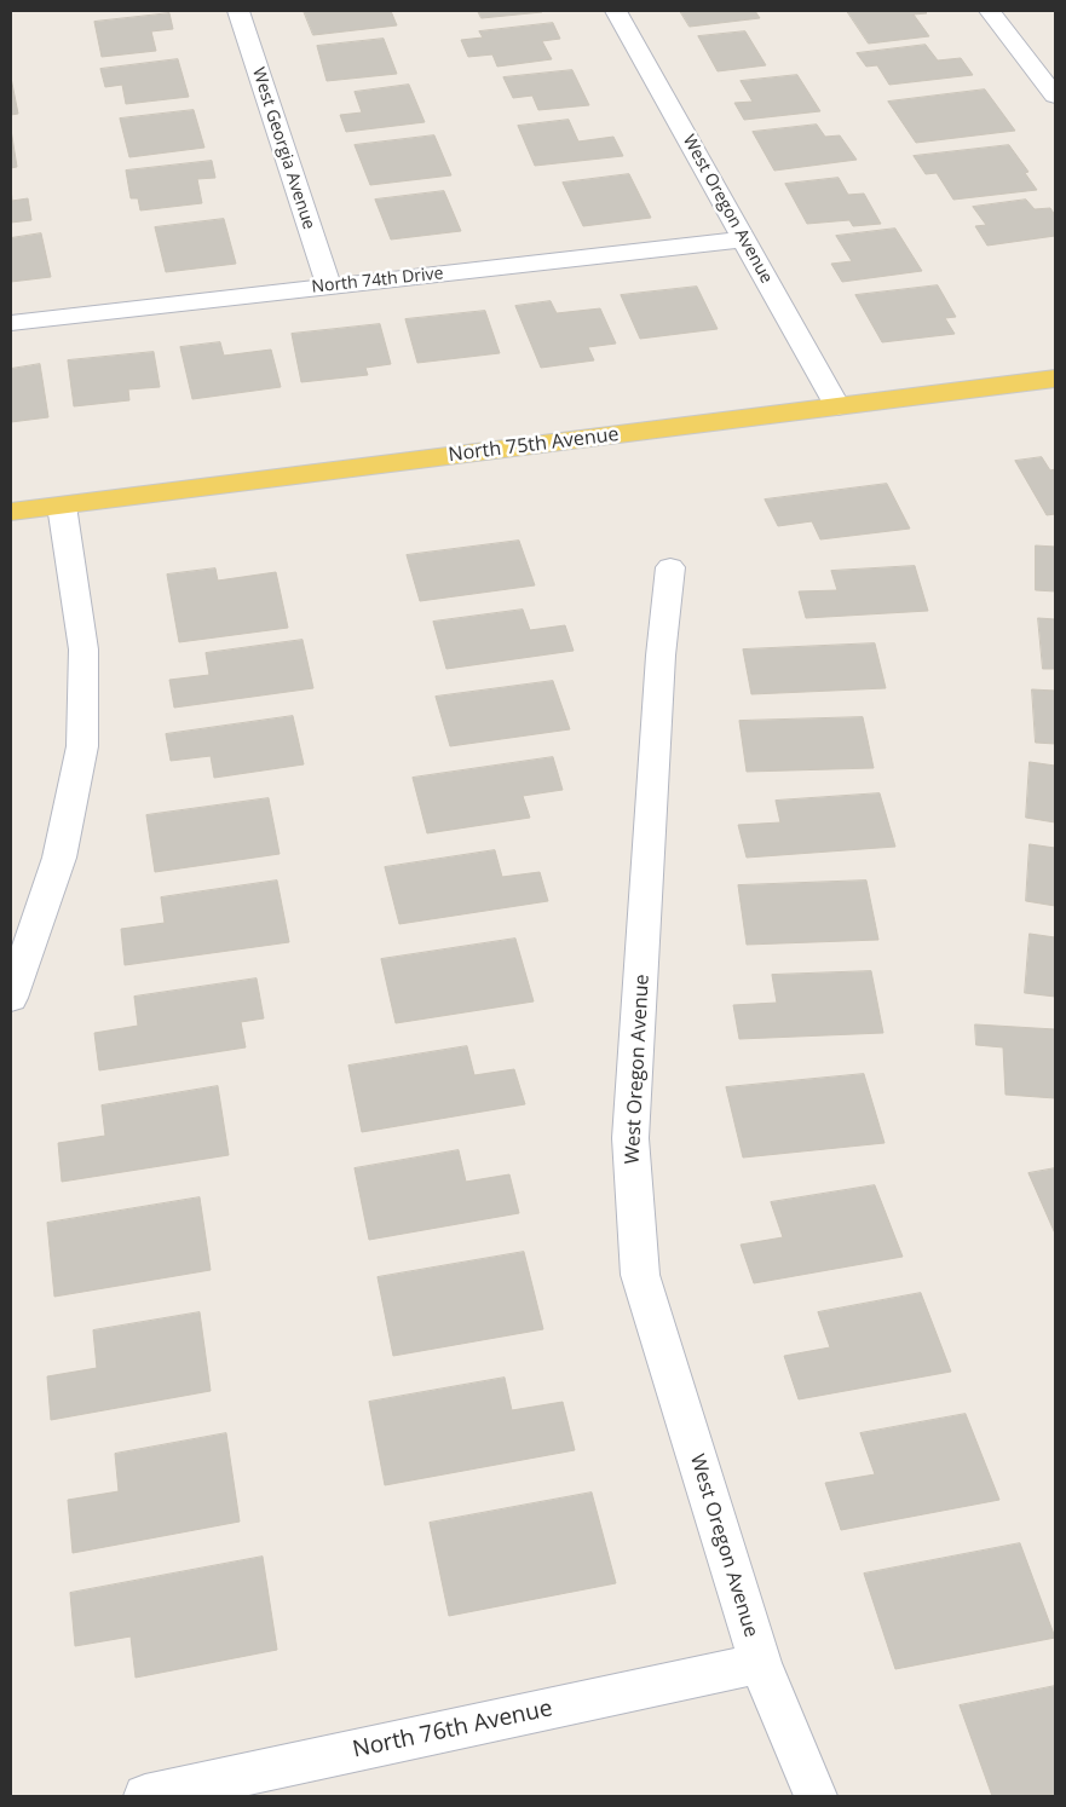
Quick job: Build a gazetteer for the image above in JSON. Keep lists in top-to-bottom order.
{
  "streets": {
    "main road": ["North 75th Avenue"],
    "street": [
      "West Georgia Avenue",
      "West Oregon Avenue",
      "North 74th Drive",
      "North 76th Avenue"
    ]
  },
  "crossings": [
    ["West Georgia Avenue", "North 74th Drive"],
    ["West Oregon Avenue", "North 74th Drive"],
    ["West Oregon Avenue", "North 75th Avenue"],
    ["West Oregon Avenue", "North 76th Avenue"]
  ]
}
